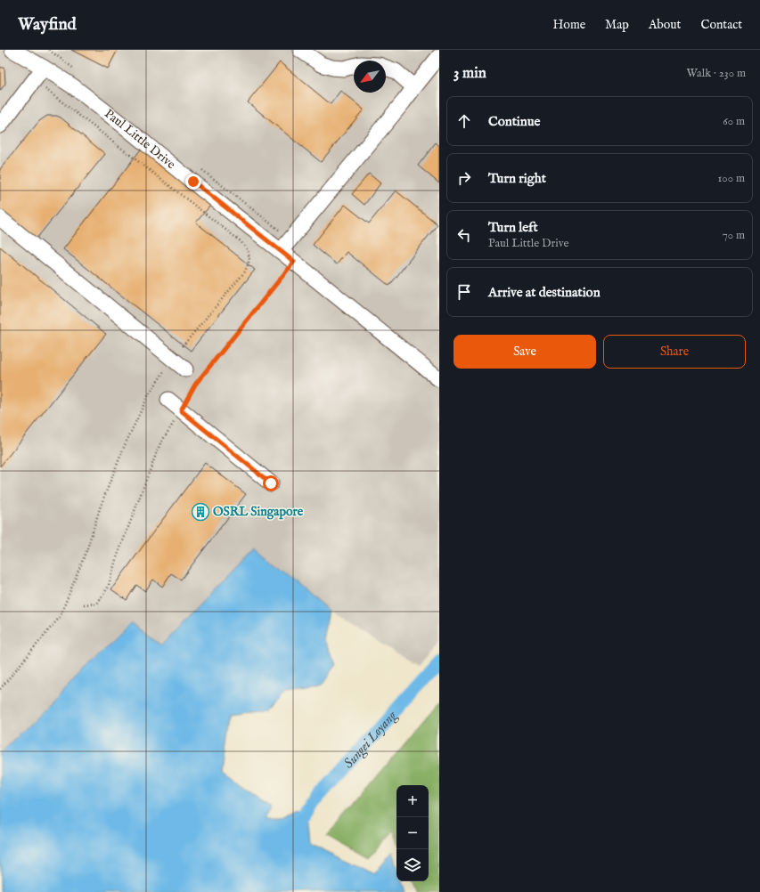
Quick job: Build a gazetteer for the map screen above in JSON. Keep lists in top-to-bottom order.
{
  "streets": {
    "lane": ["Paul Little Drive"]
  },
  "water": ["Sungei Loyang"],
  "places": {
    "building": ["OSRL Singapore"]
  },
  "north": "bottom left",
  "page": {
    "header": "Wayfind",
    "nav": [
      "Home",
      "Map",
      "About",
      "Contact"
    ],
    "heading": ["3 min", "Walk · 230 m"],
    "list": [
      ["Continue", "60 m"],
      ["Turn right", "100 m"],
      ["Turn left", "Paul Little Drive", "70 m"],
      "Arrive at destination"
    ],
    "buttons": ["Save", "Share"],
    "map_buttons": ["+", "−"]
  }
}
